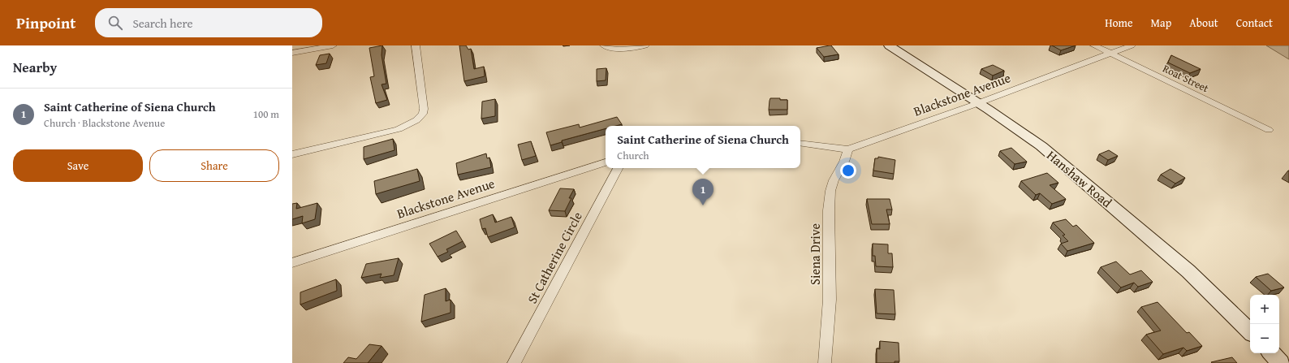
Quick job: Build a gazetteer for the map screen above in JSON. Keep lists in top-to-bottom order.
{
  "streets": {
    "street": [
      "Roat Street",
      "Blackstone Avenue",
      "Hanshaw Road",
      "Siena Drive",
      "St Catherine Circle"
    ]
  },
  "crossings": [
    ["Roat Street", "Blackstone Avenue"],
    ["Blackstone Avenue", "Hanshaw Road"],
    ["Blackstone Avenue", "Siena Drive"]
  ],
  "page": {
    "header": "Pinpoint",
    "search": "Search here",
    "nav": [
      "Home",
      "Map",
      "About",
      "Contact"
    ],
    "heading": "Nearby",
    "list": [
      {
        "mark": "1",
        "name": "Saint Catherine of Siena Church",
        "note": "Church · Blackstone Avenue",
        "value": "100 m"
      }
    ],
    "popup": ["Saint Catherine of Siena Church", "Church"],
    "buttons": ["Save", "Share"],
    "pins": "1",
    "map_buttons": ["+", "−"]
  }
}
